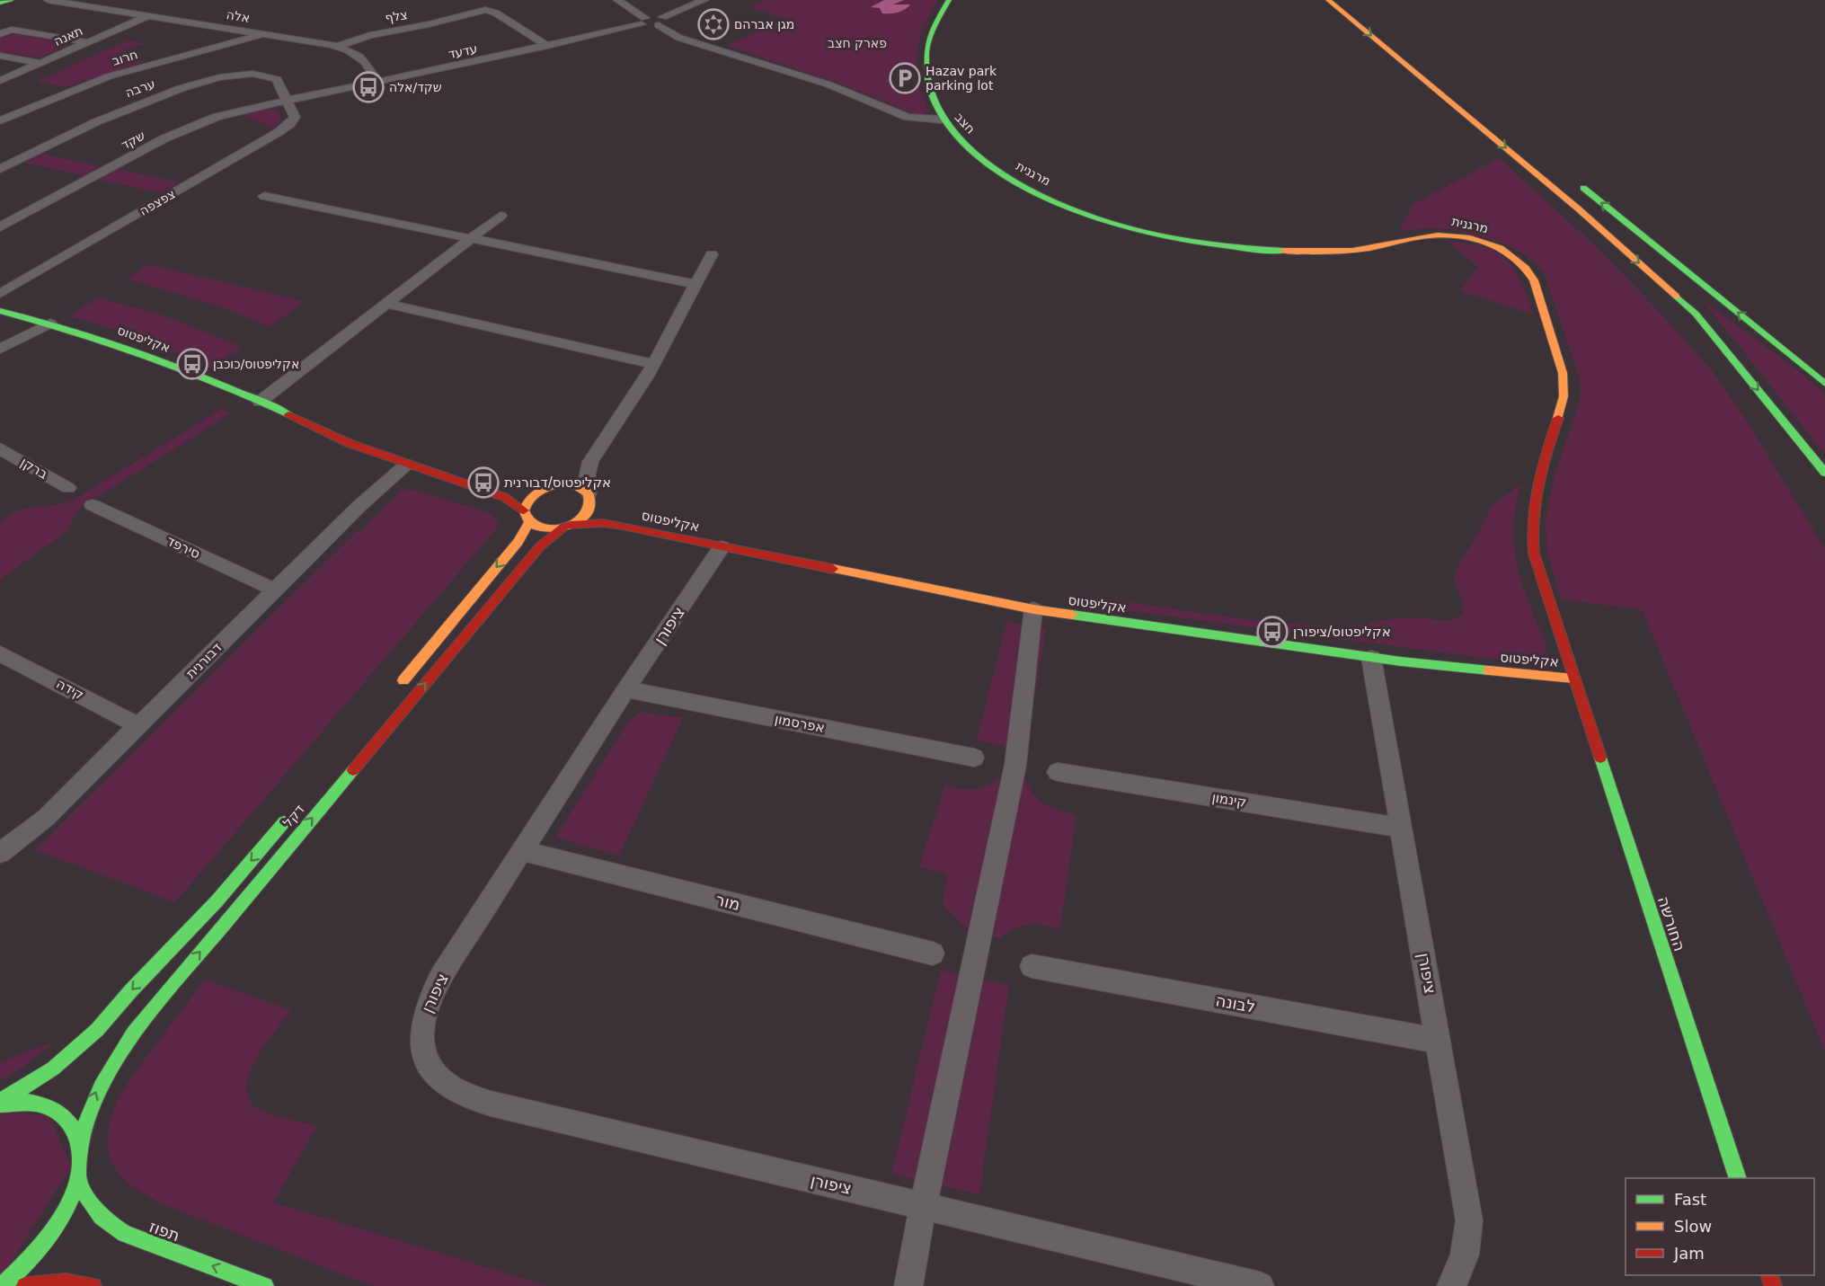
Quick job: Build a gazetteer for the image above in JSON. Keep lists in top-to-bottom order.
{
  "streets": {
    "main road": [
      "חצב",
      "מרגנית",
      "אקליפטוס",
      "דקל",
      "החורשה",
      "תפוז"
    ],
    "street": [
      "אלה",
      "צלף",
      "תאנה",
      "עדעד",
      "חרוב",
      "ערבה",
      "שקד",
      "צפצפה",
      "ברקן",
      "סירפד",
      "ציפורן",
      "דבורנית",
      "קידה",
      "אפרסמון",
      "קינמון",
      "מור",
      "לבונה"
    ]
  },
  "crossings": [
    ["אלה", "צלף"],
    ["אלה", "תאנה"],
    ["אלה", "עדעד"],
    ["אלה", "חרוב"],
    ["צלף", "עדעד"],
    ["עדעד", "ערבה"],
    ["עדעד", "שקד"],
    ["עדעד", "צפצפה"],
    ["ערבה", "שקד"],
    ["ערבה", "צפצפה"],
    ["חצב", "מרגנית"],
    ["שקד", "צפצפה"],
    ["מרגנית", "אקליפטוס"],
    ["מרגנית", "החורשה"],
    ["אקליפטוס", "ציפורן"],
    ["אקליפטוס", "דבורנית"],
    ["אקליפטוס", "דקל"],
    ["אקליפטוס", "החורשה"],
    ["סירפד", "דבורנית"],
    ["ציפורן", "אפרסמון"],
    ["ציפורן", "קינמון"],
    ["ציפורן", "מור"],
    ["ציפורן", "לבונה"],
    ["דבורנית", "קידה"]
  ],
  "one_way": ["תפוז"],
  "parks": ["פארק חצב"],
  "places": {
    "synagogue": ["מגן אברהם"],
    "parking": ["Hazav park parking lot"],
    "bus stop": [
      "שקד/אלה",
      "אקליפטוס/כוכבן",
      "אקליפטוס/דבורנית",
      "אקליפטוס/ציפורן"
    ]
  },
  "legend": ["Fast", "Slow", "Jam"]
}
